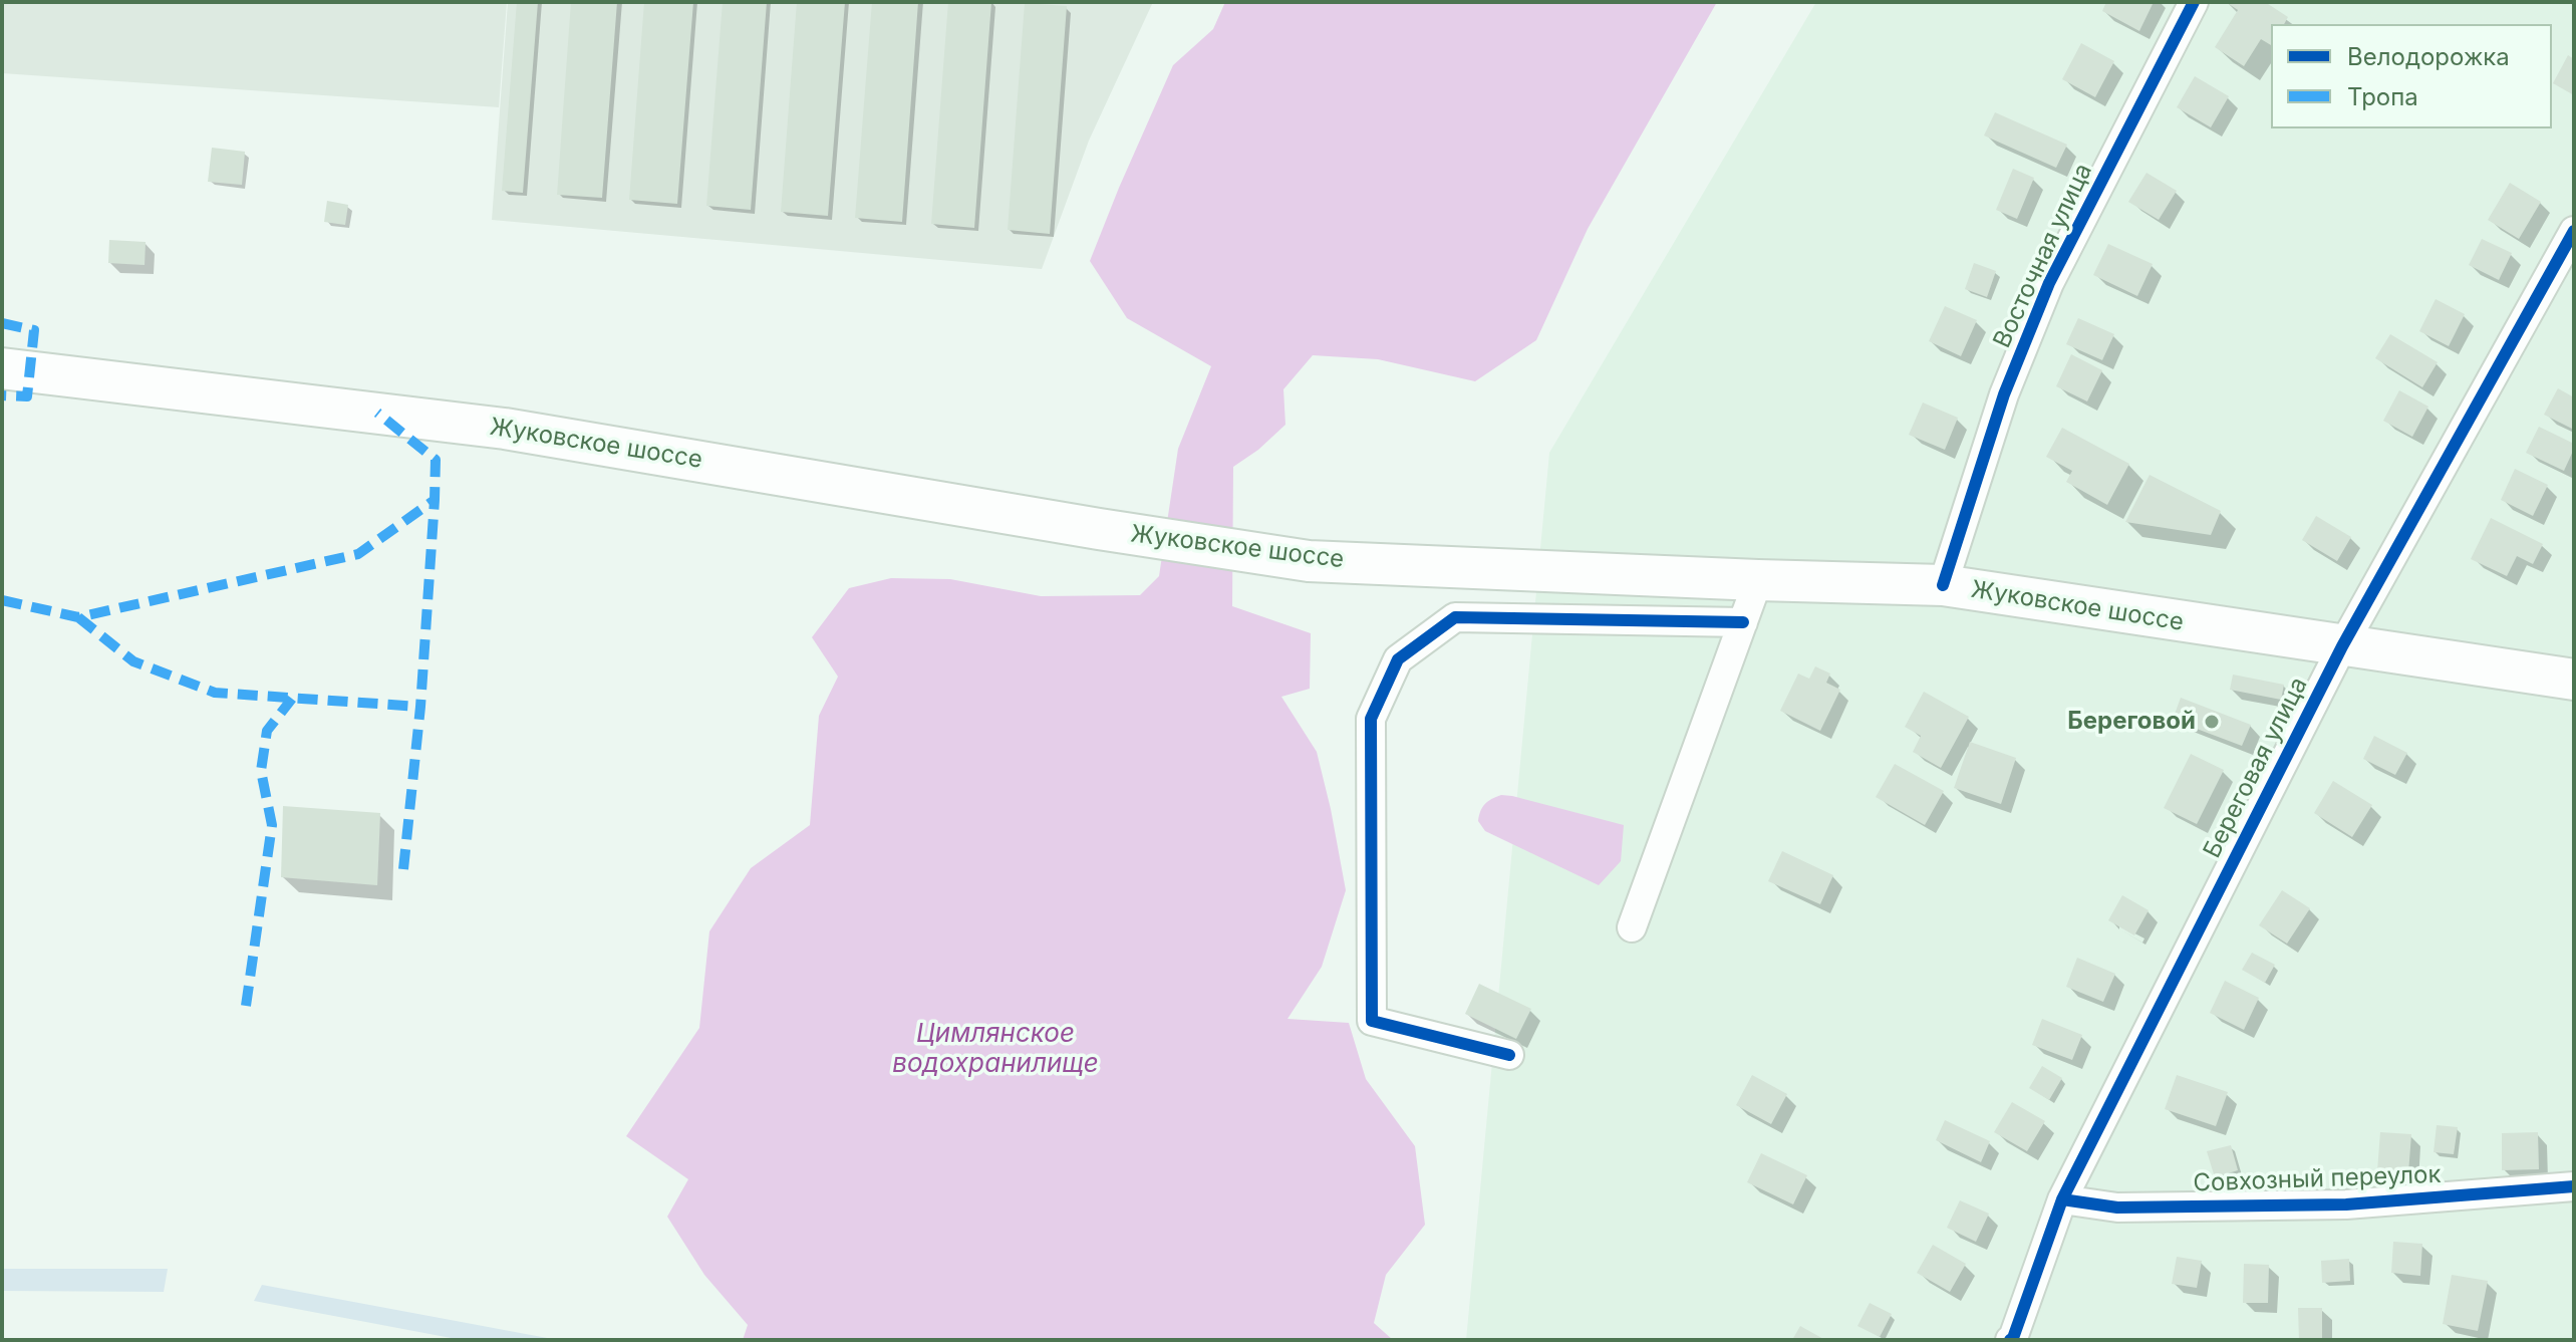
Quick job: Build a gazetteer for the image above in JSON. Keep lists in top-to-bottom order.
{
  "streets": {
    "main road": ["Жуковское шоссе"],
    "street": ["Восточная улица", "Береговая улица", "Совхозный переулок"]
  },
  "crossings": [
    ["Восточная улица", "Жуковское шоссе"],
    ["Жуковское шоссе", "Береговая улица"],
    ["Береговая улица", "Совхозный переулок"]
  ],
  "water": ["Цимлянское водохранилище"],
  "places": ["Береговой"],
  "legend": ["Велодорожка", "Тропа"]
}
